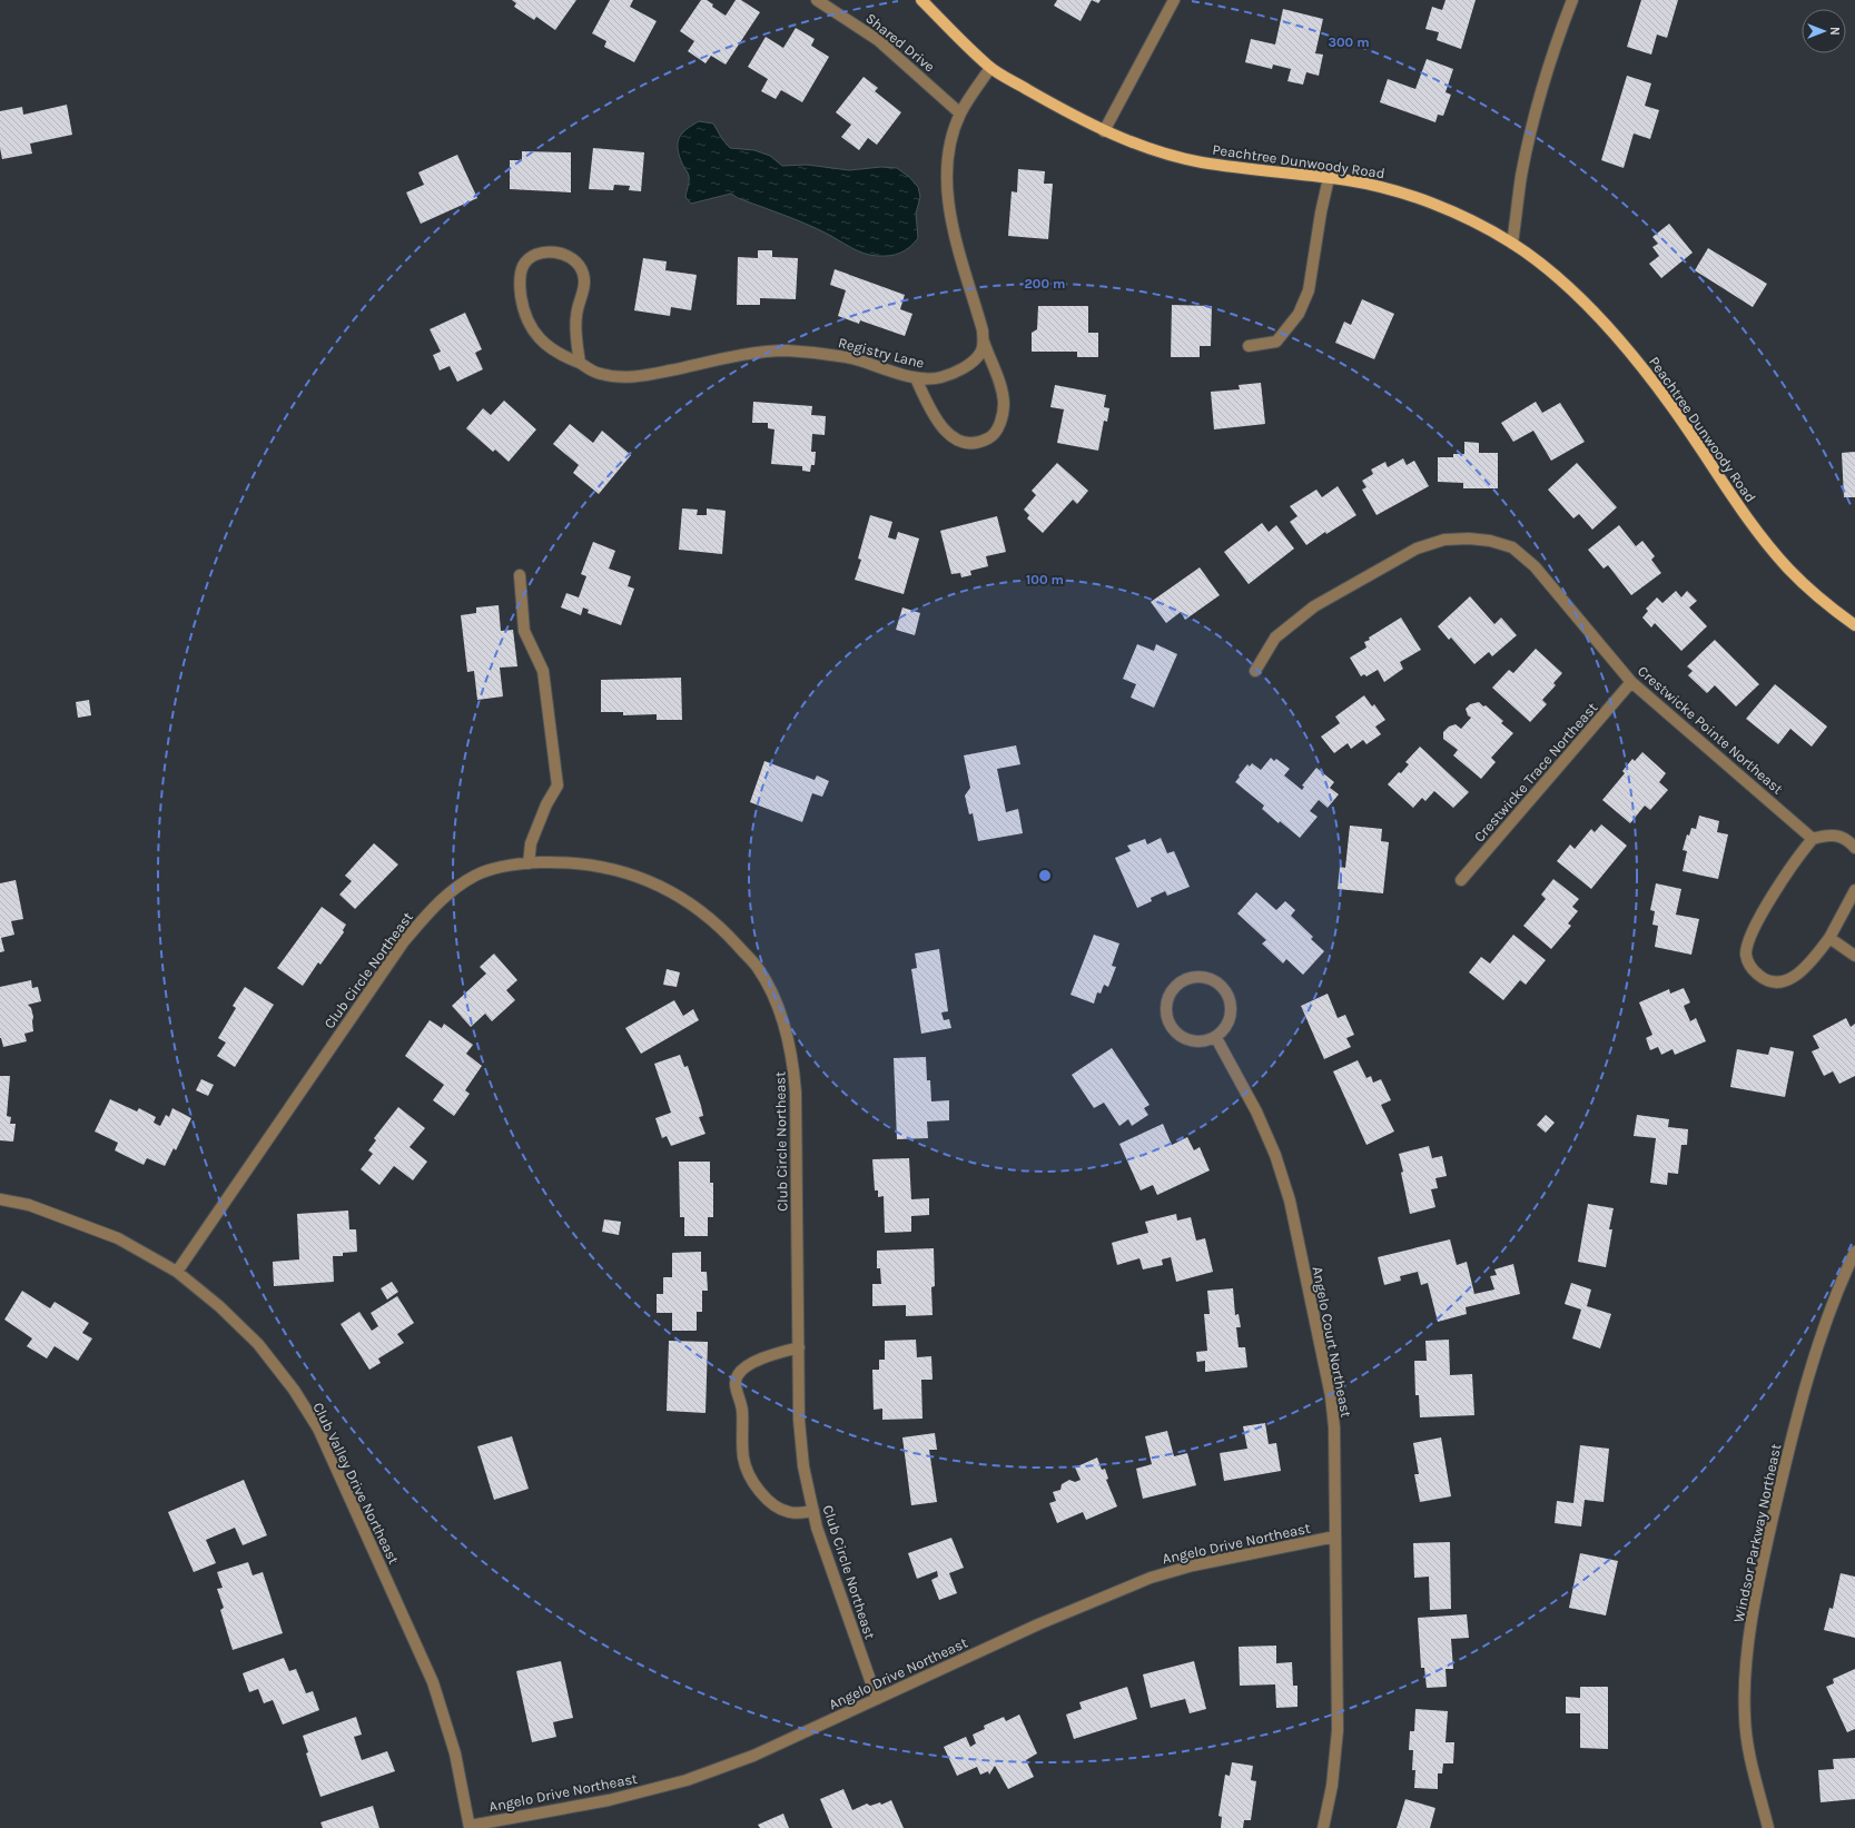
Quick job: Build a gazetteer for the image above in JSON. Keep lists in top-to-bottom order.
{
  "streets": {
    "main road": ["Peachtree Dunwoody Road"],
    "street": [
      "Shared Drive",
      "Registry Lane",
      "Crestwicke Pointe Northeast",
      "Crestwicke Trace Northeast",
      "Club Circle Northeast",
      "Angelo Court Northeast",
      "Club Valley Drive Northeast",
      "Windsor Parkway Northeast",
      "Angelo Drive Northeast"
    ]
  },
  "crossings": [
    ["Crestwicke Pointe Northeast", "Crestwicke Trace Northeast"],
    ["Club Circle Northeast", "Club Valley Drive Northeast"],
    ["Club Circle Northeast", "Angelo Drive Northeast"],
    ["Angelo Court Northeast", "Angelo Drive Northeast"],
    ["Club Valley Drive Northeast", "Angelo Drive Northeast"]
  ],
  "north": "right",
  "rings": ["300 m", "200 m", "100 m"]
}
